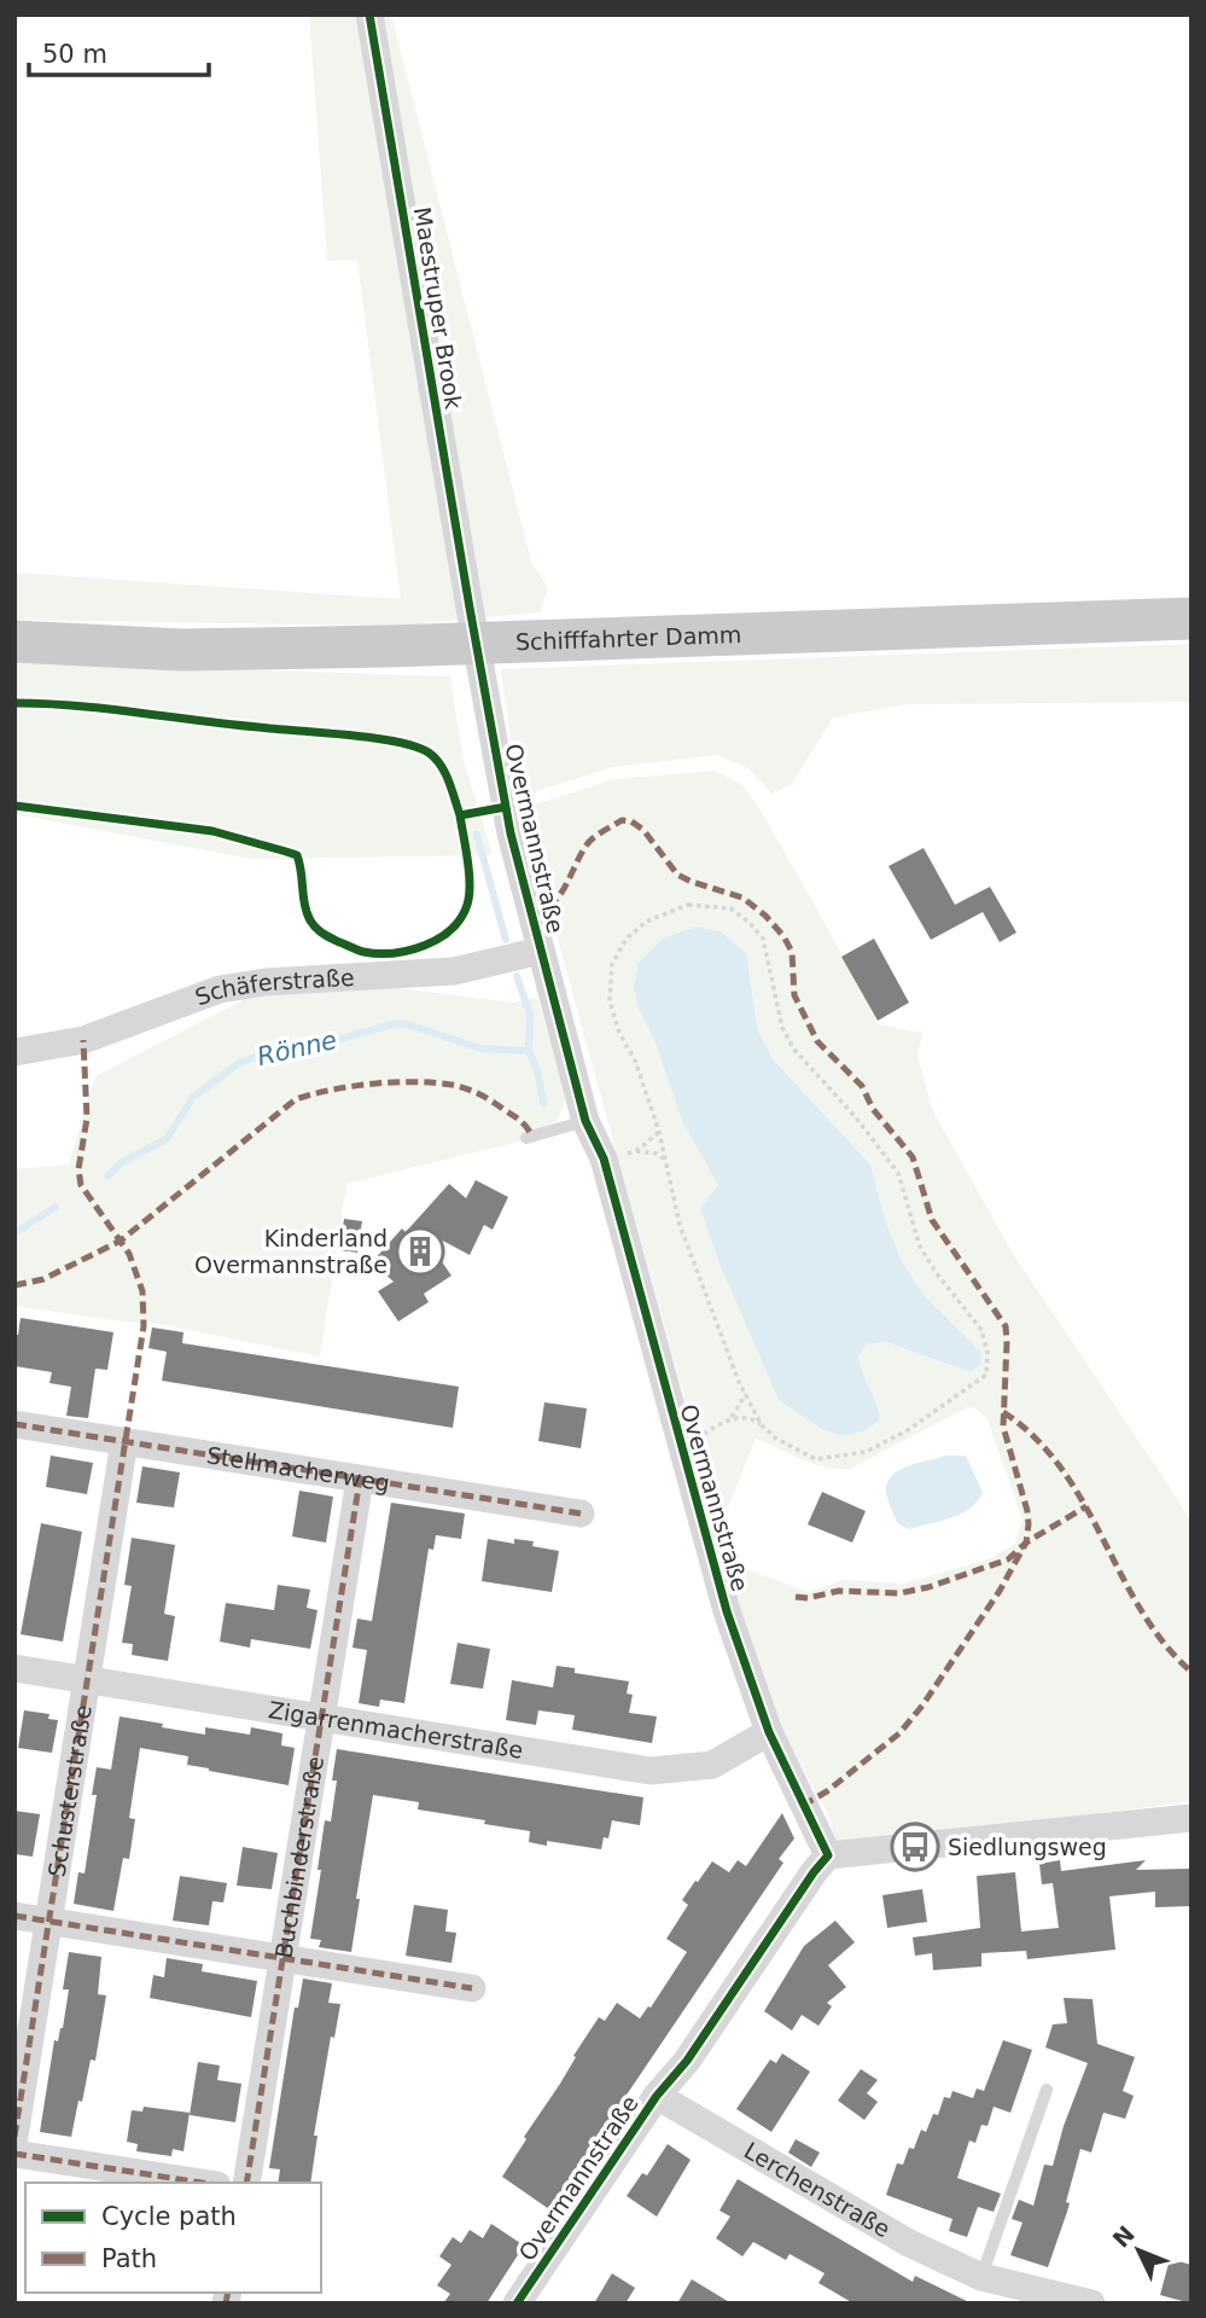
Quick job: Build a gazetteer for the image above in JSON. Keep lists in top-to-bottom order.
{
  "streets": {
    "main road": ["Schifffahrter Damm"],
    "street": [
      "Maestruper Brook",
      "Overmannstraße",
      "Schäferstraße",
      "Stellmacherweg",
      "Zigarrenmacherstraße",
      "Schusterstraße",
      "Buchbinderstraße",
      "Lerchenstraße"
    ]
  },
  "crossings": [
    ["Maestruper Brook", "Overmannstraße"],
    ["Overmannstraße", "Schäferstraße"],
    ["Overmannstraße", "Zigarrenmacherstraße"],
    ["Overmannstraße", "Lerchenstraße"],
    ["Stellmacherweg", "Schusterstraße"],
    ["Stellmacherweg", "Buchbinderstraße"],
    ["Zigarrenmacherstraße", "Schusterstraße"],
    ["Zigarrenmacherstraße", "Buchbinderstraße"]
  ],
  "water": ["Rönne"],
  "places": {
    "building": ["Kinderland Overmannstraße"],
    "bus stop": ["Siedlungsweg"]
  },
  "legend": ["Cycle path", "Path"],
  "scale_bar": "50 m",
  "north": "top left"
}
